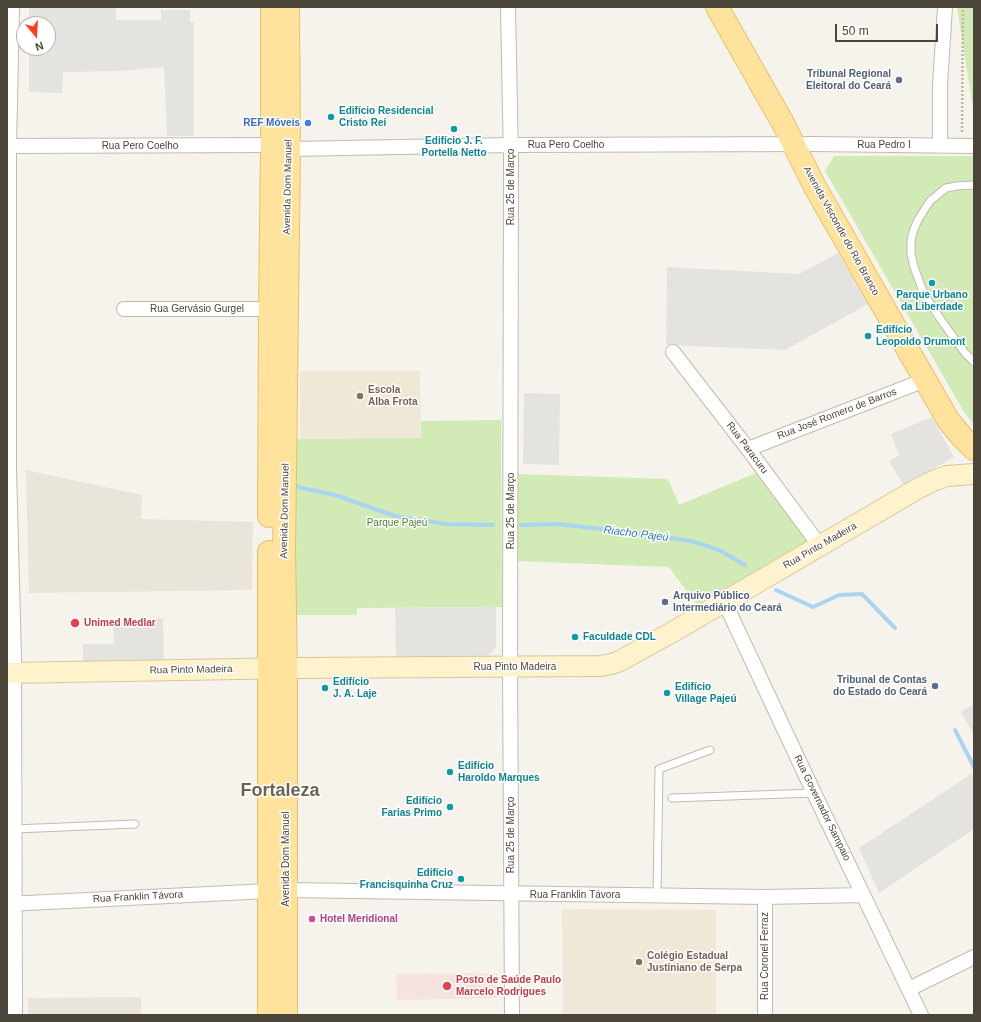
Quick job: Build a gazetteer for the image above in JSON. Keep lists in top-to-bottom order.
{
  "streets": {
    "main road": ["Avenida Dom Manuel", "Avenida Visconde do Rio Branco", "Rua Pinto Madeira"],
    "street": [
      "Rua Pero Coelho",
      "Rua Pedro I",
      "Rua 25 de Março",
      "Rua Gervásio Gurgel",
      "Rua José Romero de Barros",
      "Rua Paracuru",
      "Rua Governador Sampaio",
      "Rua Franklin Távora",
      "Rua Coronel Ferraz"
    ]
  },
  "crossings": [
    ["Rua Pero Coelho", "Rua Pedro I"],
    ["Rua Pero Coelho", "Avenida Dom Manuel"],
    ["Rua Pero Coelho", "Rua 25 de Março"],
    ["Rua Pero Coelho", "Avenida Visconde do Rio Branco"],
    ["Rua Pedro I", "Avenida Visconde do Rio Branco"],
    ["Avenida Dom Manuel", "Rua Gervásio Gurgel"],
    ["Avenida Dom Manuel", "Rua Pinto Madeira"],
    ["Avenida Dom Manuel", "Rua Franklin Távora"],
    ["Rua 25 de Março", "Rua Pinto Madeira"],
    ["Rua 25 de Março", "Rua Franklin Távora"],
    ["Avenida Visconde do Rio Branco", "Rua José Romero de Barros"],
    ["Rua José Romero de Barros", "Rua Paracuru"],
    ["Rua Paracuru", "Rua Pinto Madeira"],
    ["Rua Pinto Madeira", "Rua Governador Sampaio"],
    ["Rua Governador Sampaio", "Rua Franklin Távora"],
    ["Rua Franklin Távora", "Rua Coronel Ferraz"]
  ],
  "districts": ["Fortaleza"],
  "water": ["Riacho Pajeú"],
  "parks": ["Parque Pajeú"],
  "places": [
    "Tribunal Regional Eleitoral do Ceará",
    "Edifício Residencial Cristo Rei",
    "REF Móveis",
    "Edifício J. F. Portella Netto",
    "Parque Urbano da Liberdade",
    "Edifício Leopoldo Drumont",
    "Escola Alba Frota",
    "Arquivo Público Intermediário do Ceará",
    "Unimed Medlar",
    "Faculdade CDL",
    "Tribunal de Contas do Estado do Ceará",
    "Edifício J. A. Laje",
    "Edifício Village Pajeú",
    "Edifício Haroldo Marques",
    "Edifício Farias Primo",
    "Edifício Francisquinha Cruz",
    "Hotel Meridional",
    "Colégio Estadual Justiniano de Serpa",
    "Posto de Saúde Paulo Marcelo Rodrigues"
  ],
  "scale_bar": "50 m",
  "north": "bottom"
}
